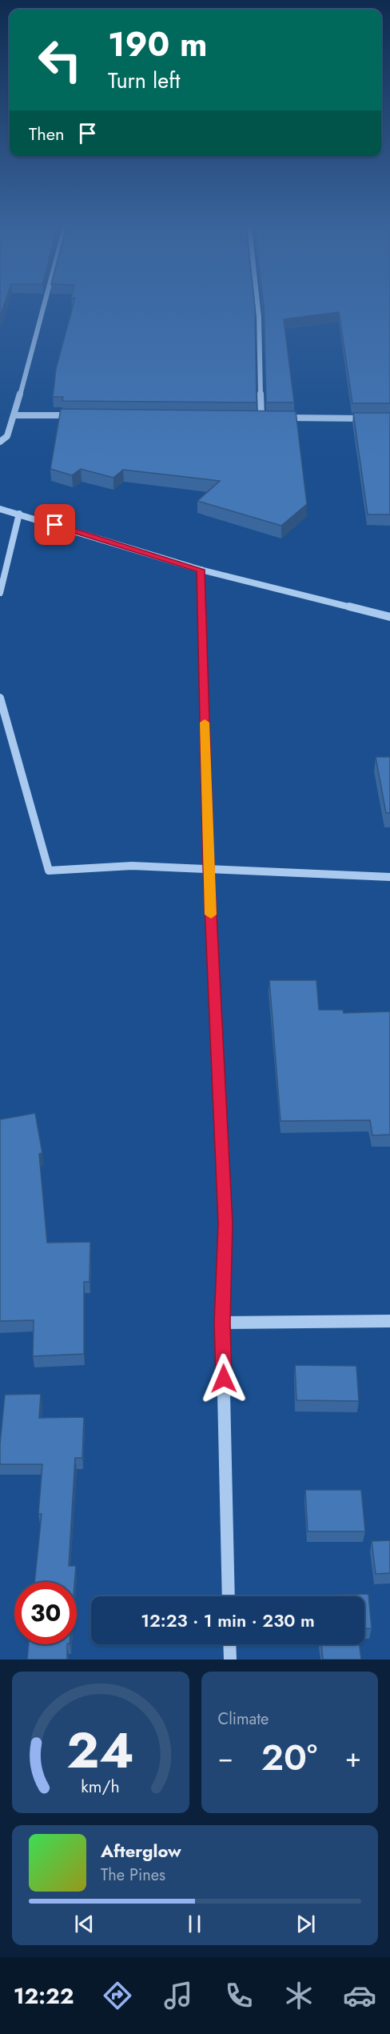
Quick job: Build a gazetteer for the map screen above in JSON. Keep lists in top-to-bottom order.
{
  "page": {
    "turn": ["190 m", "Turn left"],
    "then": "Then",
    "limit": "30",
    "trip": "12:23 · 1 min · 230 m",
    "tile": "Climate",
    "heat": ["−", "20°", "+"],
    "song": ["Afterglow", "The Pines"],
    "tabs": "12:22",
    "gauge": ["24", "km/h"]
  }
}
